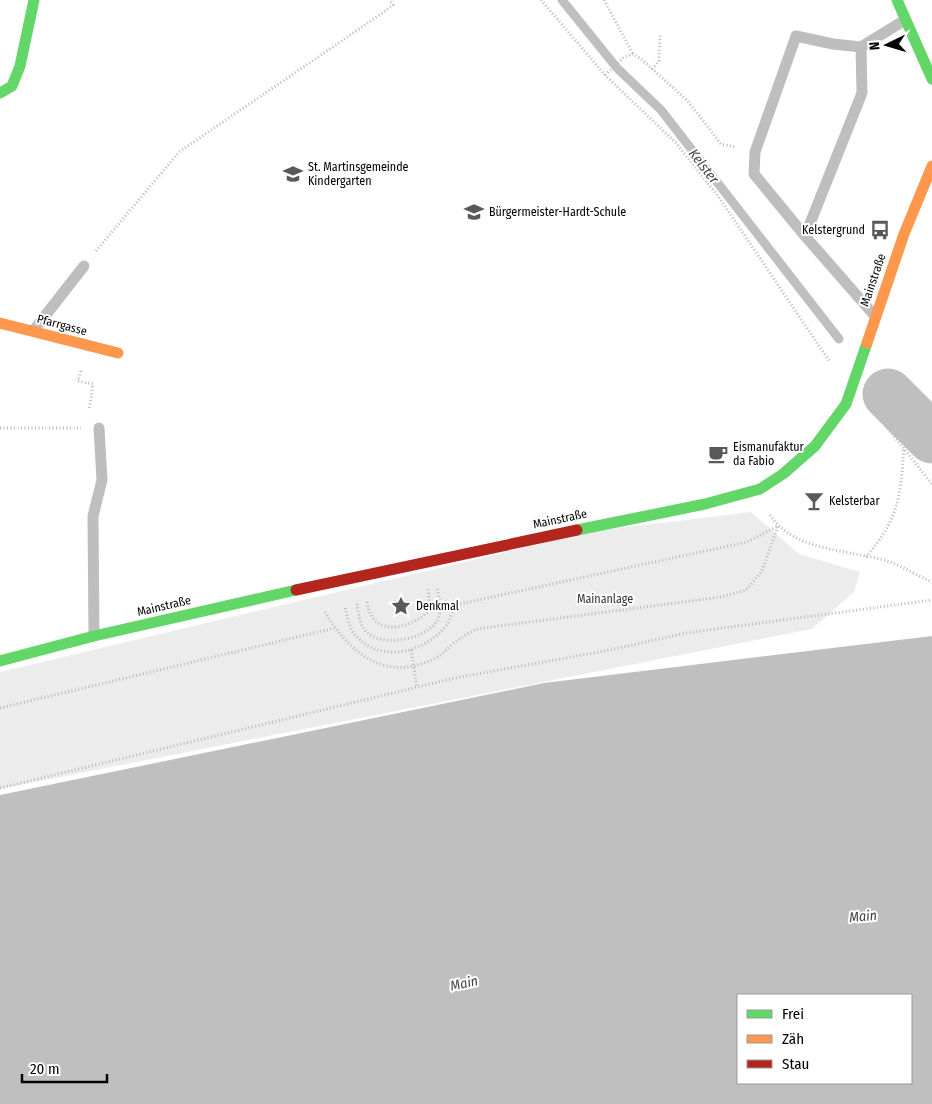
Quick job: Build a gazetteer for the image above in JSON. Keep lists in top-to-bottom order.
{
  "streets": {
    "street": ["Mainstraße", "Pfarrgasse"]
  },
  "water": ["Kelster", "Main"],
  "parks": ["Mainanlage"],
  "places": {
    "school or university": ["St. Martinsgemeinde Kindergarten", "Bürgermeister-Hardt-Schule"],
    "bus stop": ["Kelstergrund"],
    "cafe": ["Eismanufaktur da Fabio"],
    "bar": ["Kelsterbar"],
    "place": ["Denkmal"]
  },
  "legend": ["Frei", "Zäh", "Stau"],
  "scale_bar": "20 m",
  "north": "left"
}
